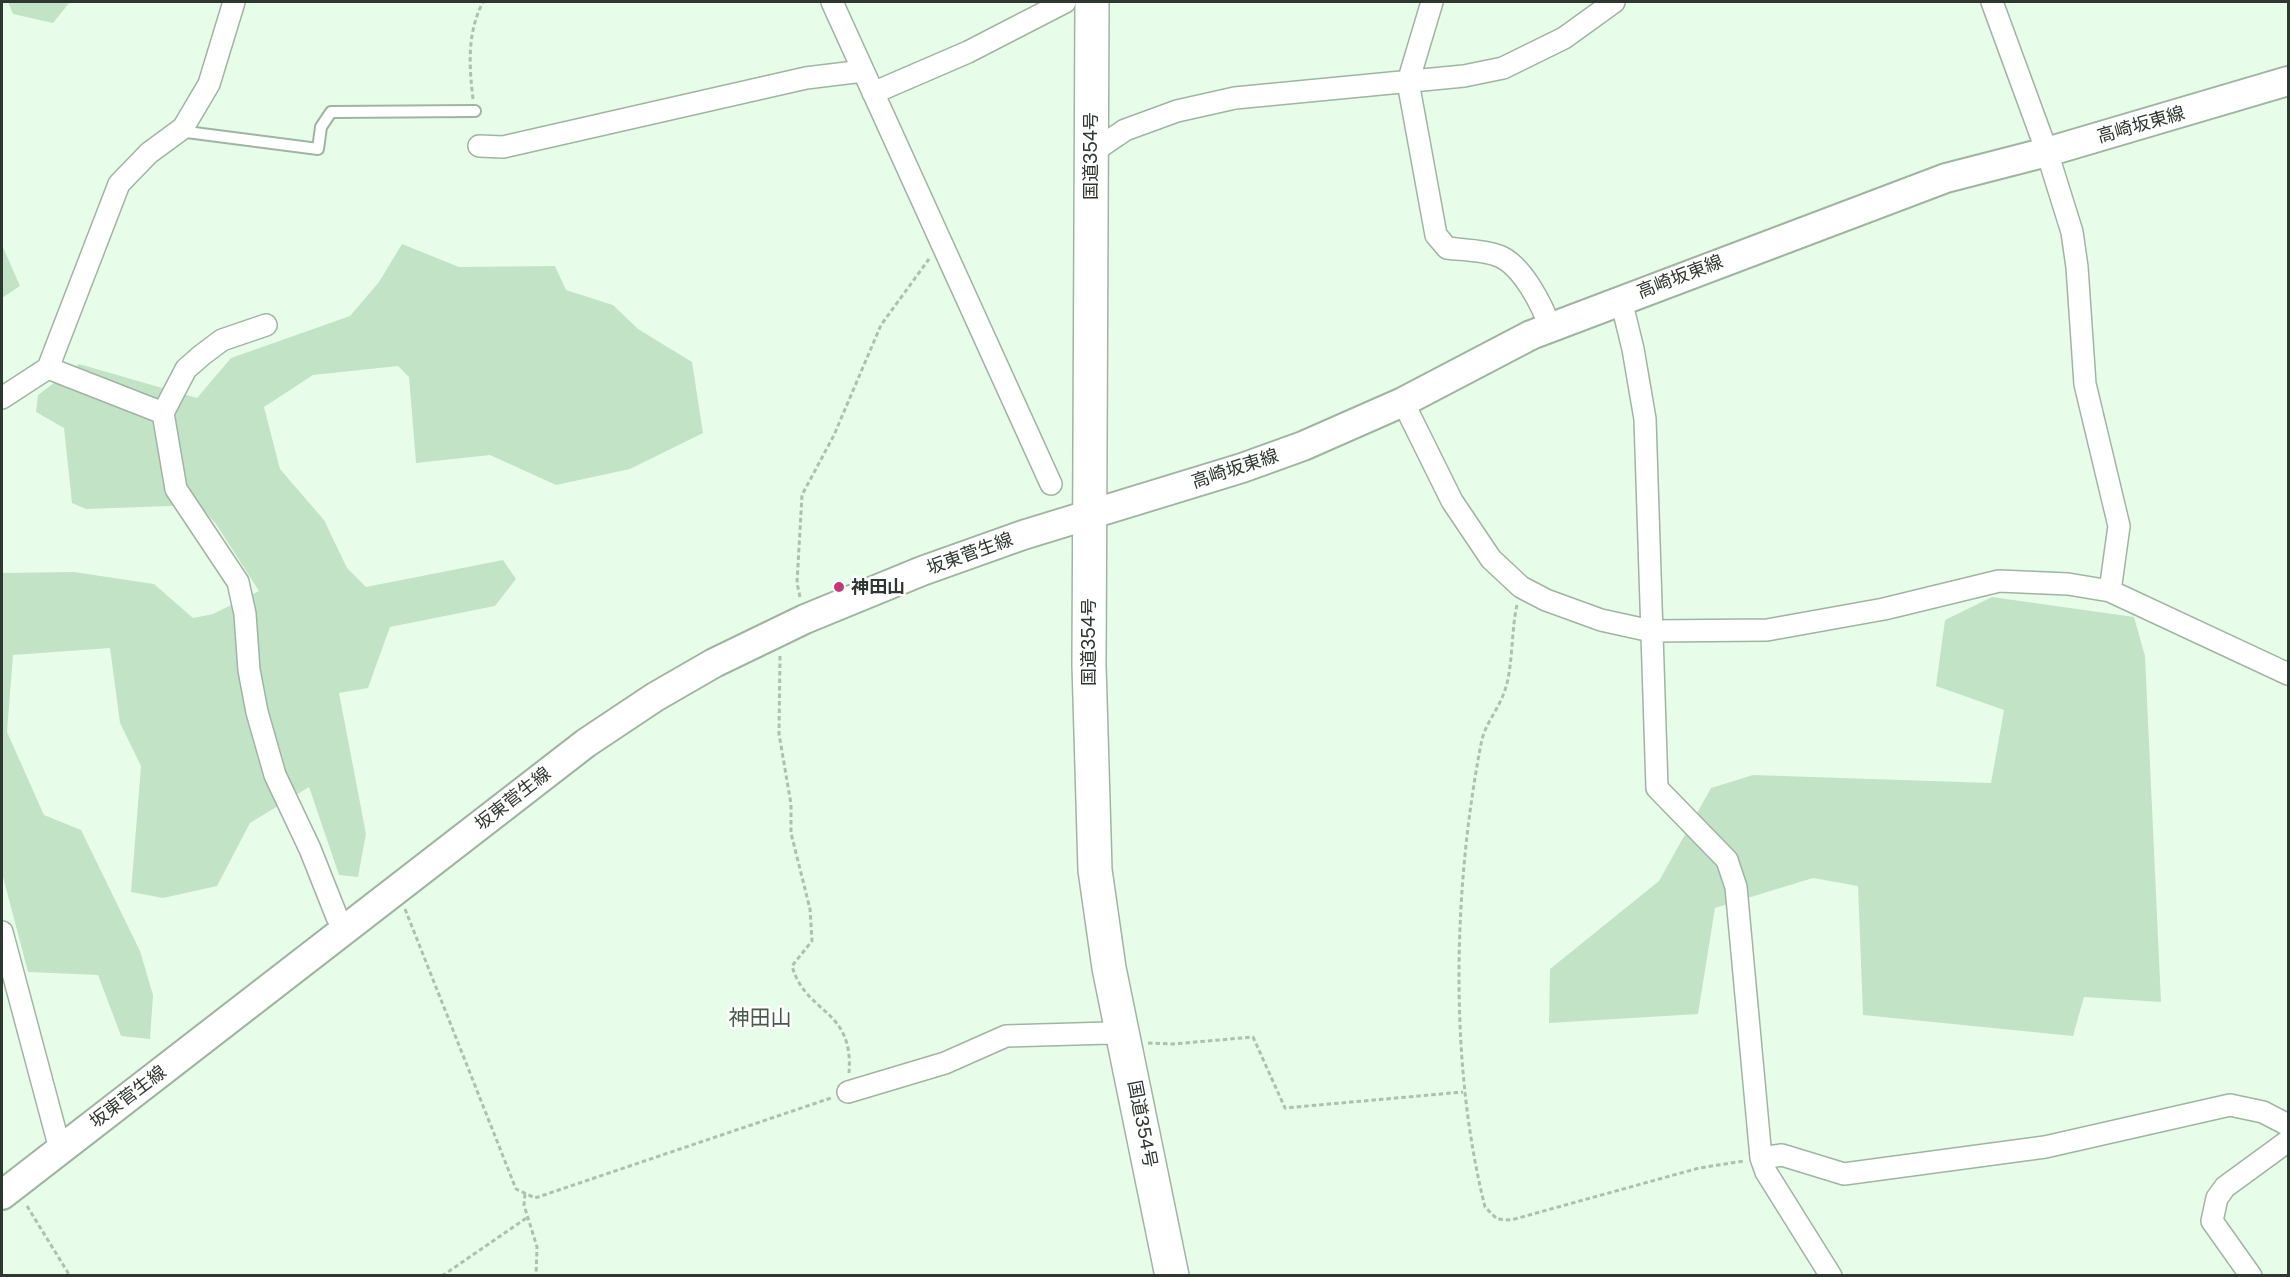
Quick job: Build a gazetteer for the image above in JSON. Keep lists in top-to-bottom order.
{
  "streets": {
    "highway": ["国道354号"],
    "main road": ["高崎坂東線", "坂東菅生線"]
  },
  "crossings": [
    ["高崎坂東線", "国道354号"],
    ["高崎坂東線", "坂東菅生線"],
    ["国道354号", "坂東菅生線"]
  ],
  "districts": ["神田山"],
  "places": ["神田山"]
}
